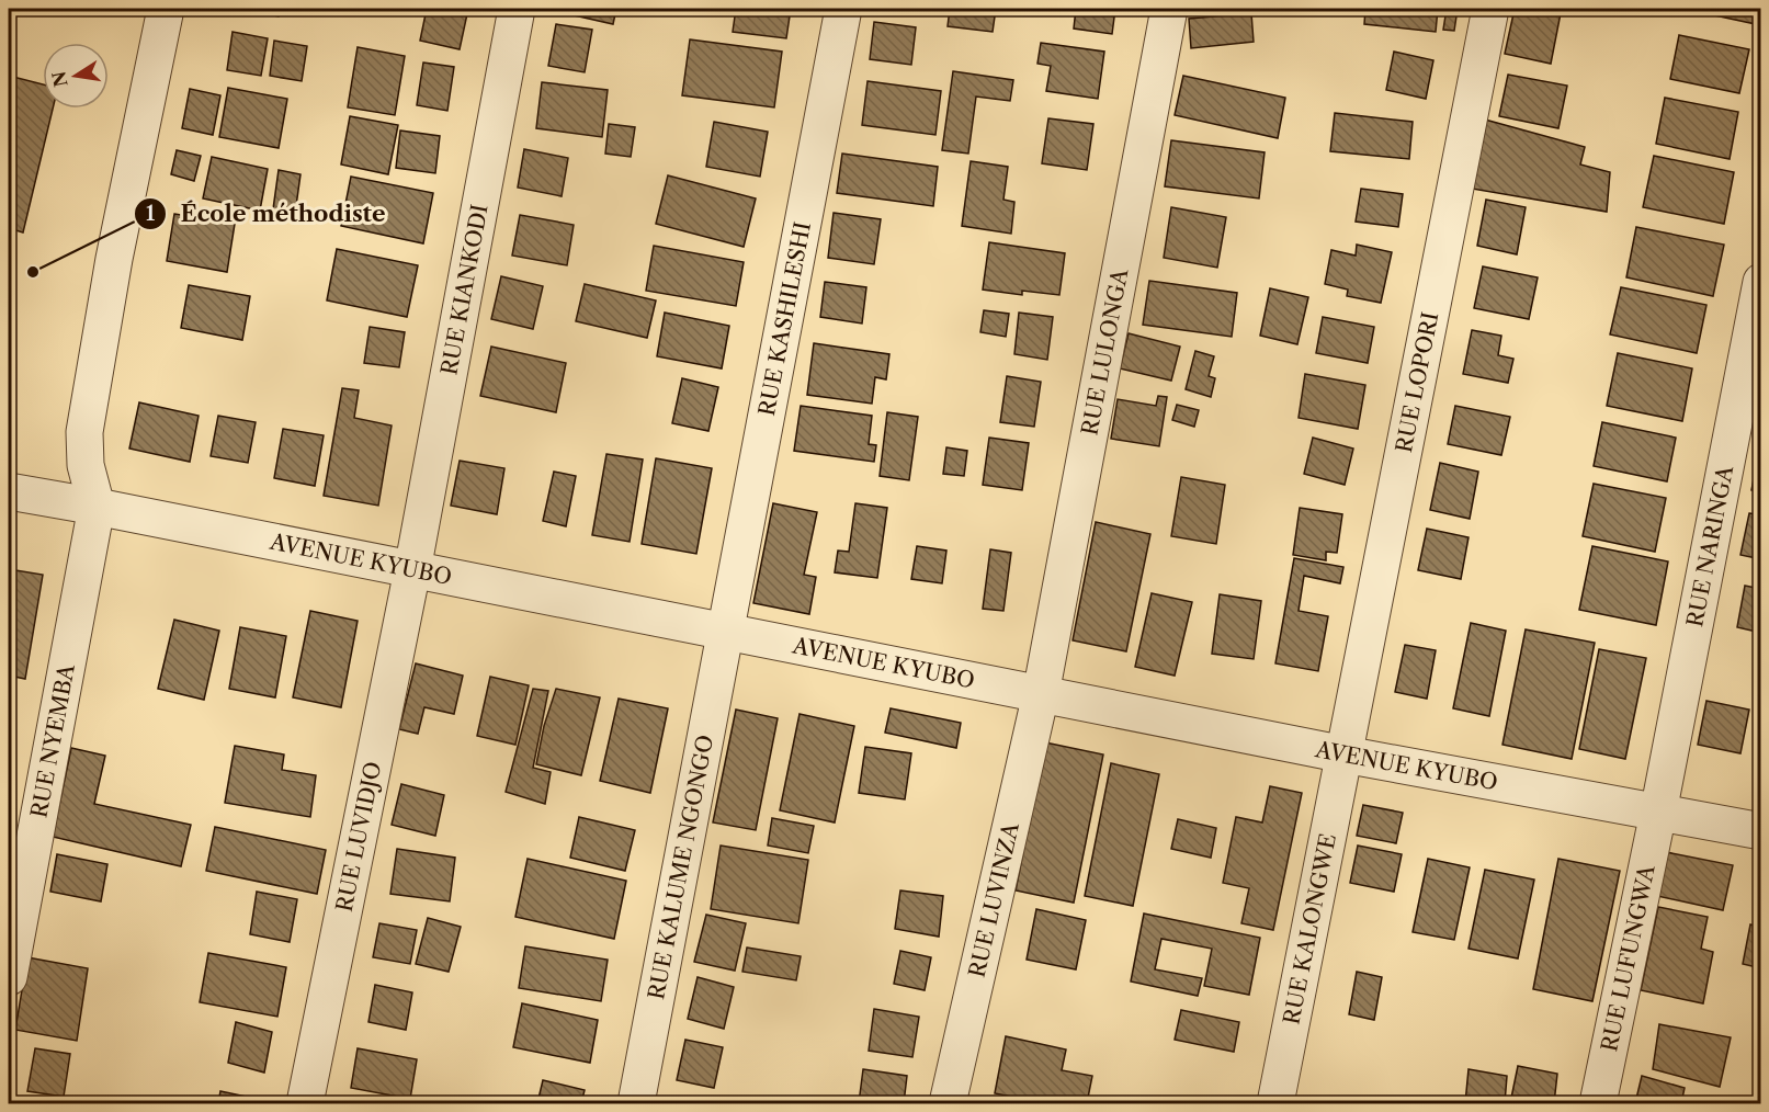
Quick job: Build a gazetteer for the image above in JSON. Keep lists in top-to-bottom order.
{
  "streets": {
    "street": [
      "RUE KIANKODI",
      "RUE KASHILESHI",
      "RUE LULONGA",
      "RUE LOPORI",
      "RUE NARINGA",
      "AVENUE KYUBO",
      "RUE NYEMBA",
      "RUE LUVIDJO",
      "RUE KALUME NGONGO",
      "RUE LUVINZA",
      "RUE KALONGWE",
      "RUE LUFUNGWA"
    ]
  },
  "crossings": [
    ["RUE KIANKODI", "AVENUE KYUBO"],
    ["RUE KIANKODI", "RUE LUVIDJO"],
    ["RUE KASHILESHI", "AVENUE KYUBO"],
    ["RUE KASHILESHI", "RUE KALUME NGONGO"],
    ["RUE LULONGA", "AVENUE KYUBO"],
    ["RUE LULONGA", "RUE LUVINZA"],
    ["RUE LOPORI", "AVENUE KYUBO"],
    ["RUE LOPORI", "RUE KALONGWE"],
    ["RUE NARINGA", "AVENUE KYUBO"],
    ["RUE NARINGA", "RUE LUFUNGWA"],
    ["AVENUE KYUBO", "RUE NYEMBA"],
    ["AVENUE KYUBO", "RUE LUVIDJO"],
    ["AVENUE KYUBO", "RUE KALUME NGONGO"],
    ["AVENUE KYUBO", "RUE LUVINZA"],
    ["AVENUE KYUBO", "RUE KALONGWE"],
    ["AVENUE KYUBO", "RUE LUFUNGWA"]
  ],
  "places": ["École méthodiste"],
  "north": "left"
}
